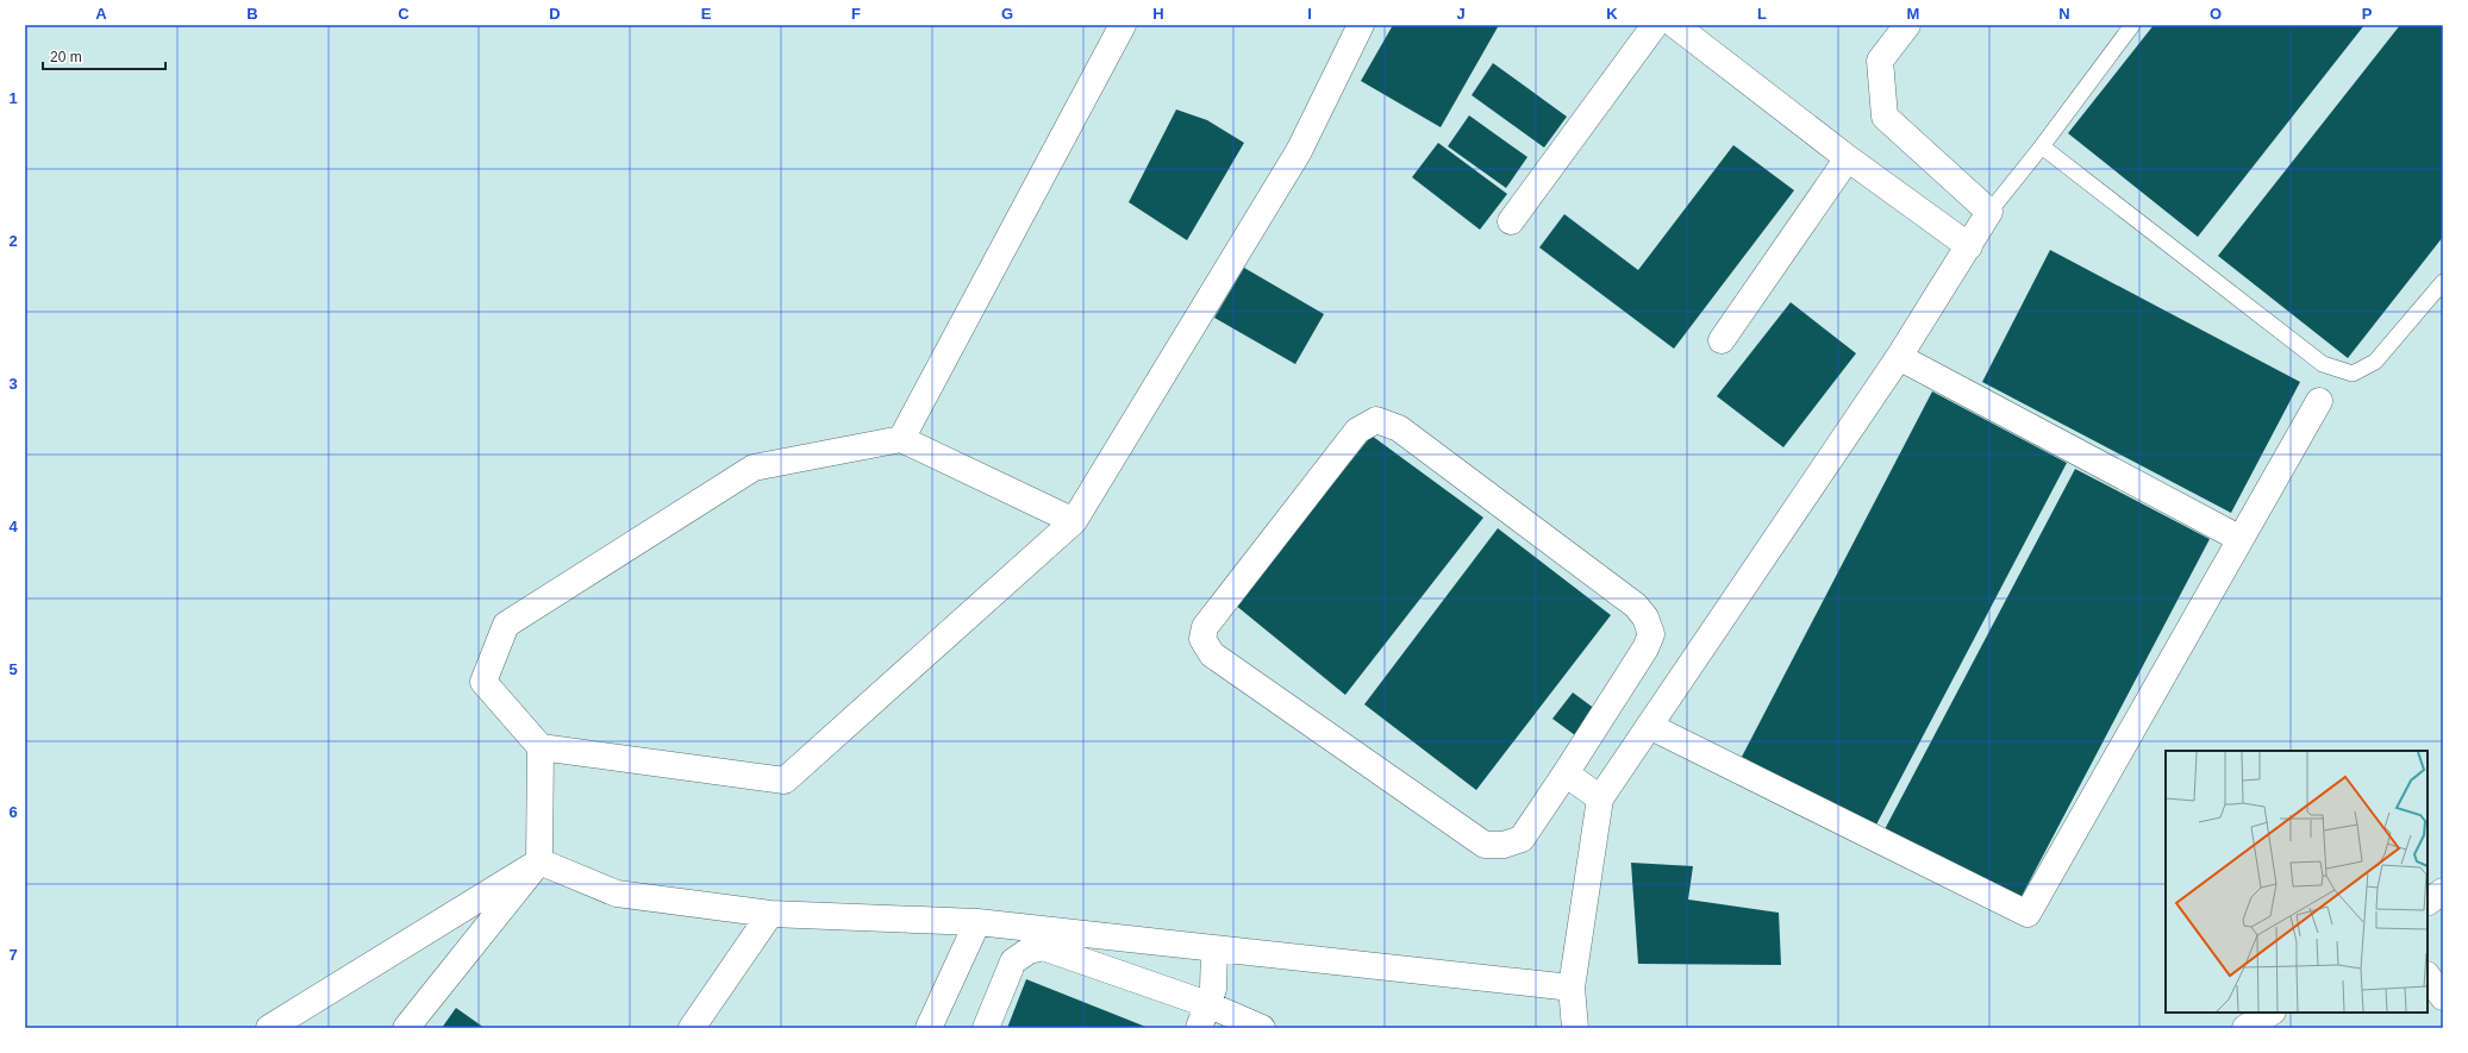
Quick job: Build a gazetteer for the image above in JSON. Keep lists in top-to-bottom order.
{
  "scale_bar": "20 m",
  "grid": {
    "columns": [
      "A",
      "B",
      "C",
      "D",
      "E",
      "F",
      "G",
      "H",
      "I",
      "J",
      "K",
      "L",
      "M",
      "N",
      "O",
      "P"
    ],
    "rows": [
      "1",
      "2",
      "3",
      "4",
      "5",
      "6",
      "7"
    ]
  }
}
